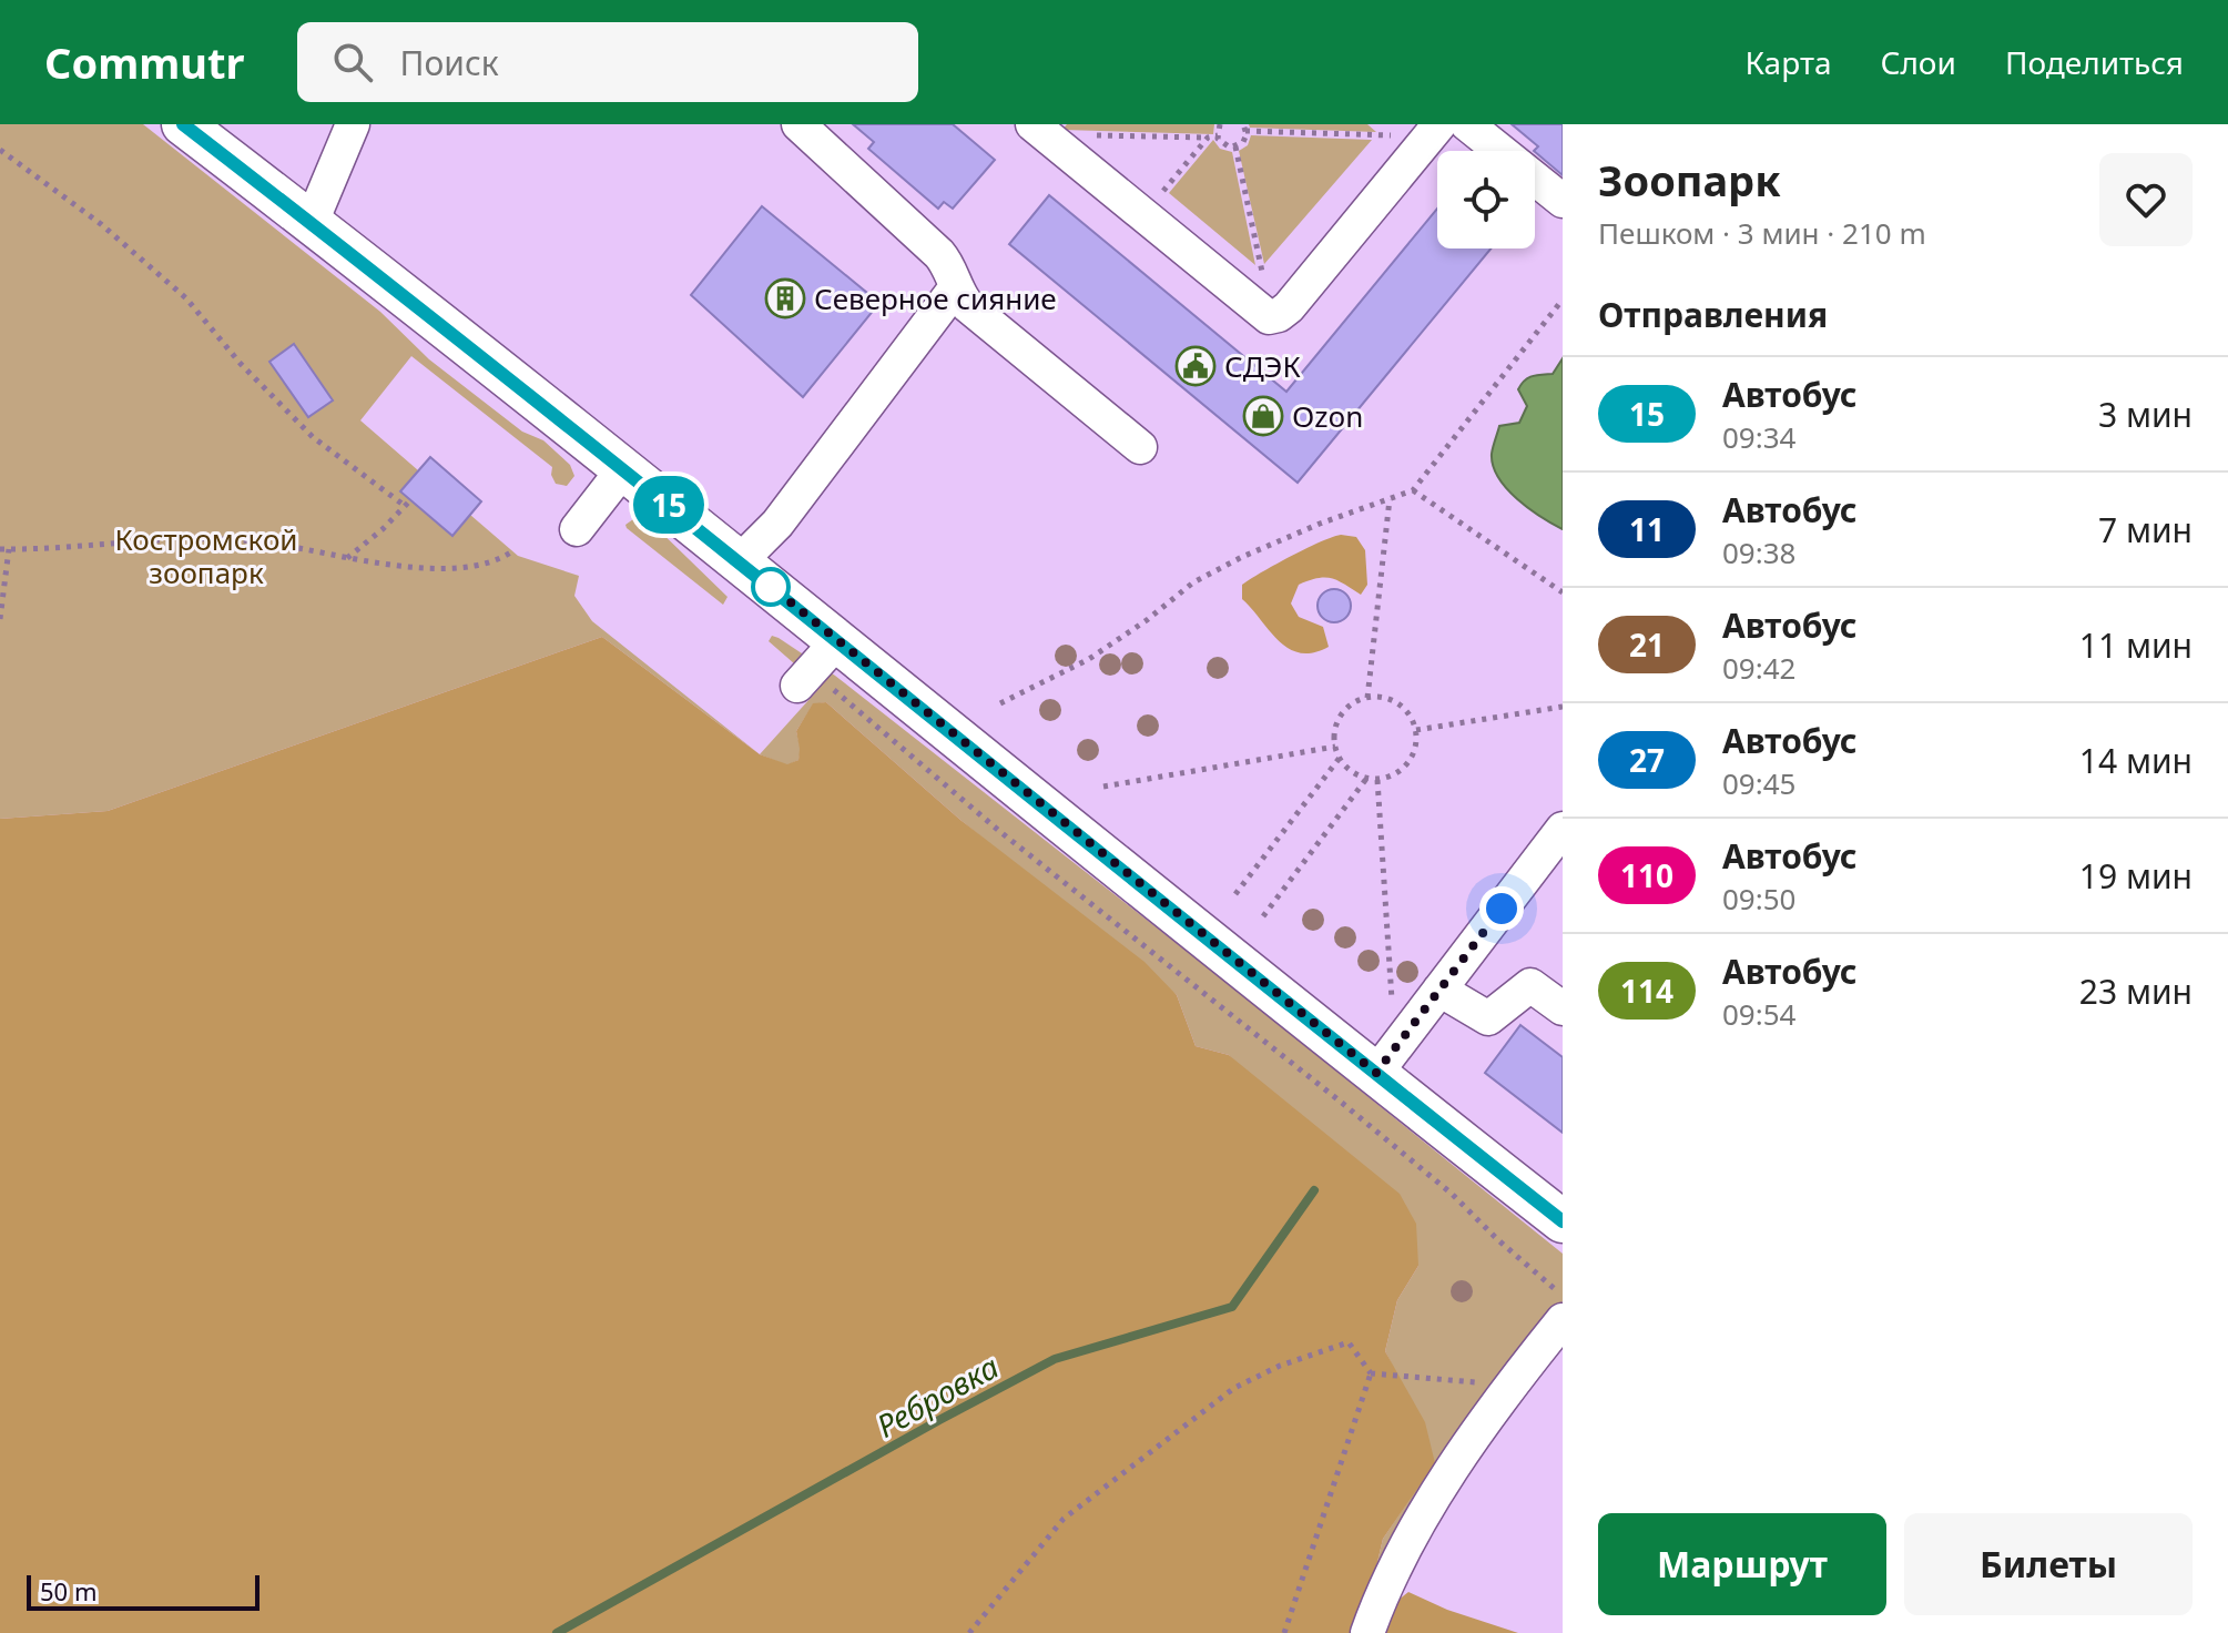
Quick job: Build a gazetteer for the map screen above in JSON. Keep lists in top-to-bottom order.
{
  "water": ["Ребровка"],
  "parks": ["Костромской зоопарк"],
  "places": {
    "building": ["Северное сияние"],
    "public building": ["СДЭК"],
    "shop": ["Ozon"]
  },
  "lines": ["bus line 15"],
  "scale_bar": "50 m",
  "page": {
    "header": "Commutr",
    "search": "Поиск",
    "nav": ["Карта", "Слои", "Поделиться"],
    "on_map": "15",
    "heading": [
      ["Зоопарк", "Пешком · 3 мин · 210 m"],
      "Отправления"
    ],
    "list": [
      {
        "mark": "15",
        "name": "Автобус",
        "note": "09:34",
        "value": "3 мин"
      },
      {
        "mark": "11",
        "name": "Автобус",
        "note": "09:38",
        "value": "7 мин"
      },
      {
        "mark": "21",
        "name": "Автобус",
        "note": "09:42",
        "value": "11 мин"
      },
      {
        "mark": "27",
        "name": "Автобус",
        "note": "09:45",
        "value": "14 мин"
      },
      {
        "mark": "110",
        "name": "Автобус",
        "note": "09:50",
        "value": "19 мин"
      },
      {
        "mark": "114",
        "name": "Автобус",
        "note": "09:54",
        "value": "23 мин"
      }
    ],
    "buttons": ["Маршрут", "Билеты"],
    "scale": "50 m"
  }
}
